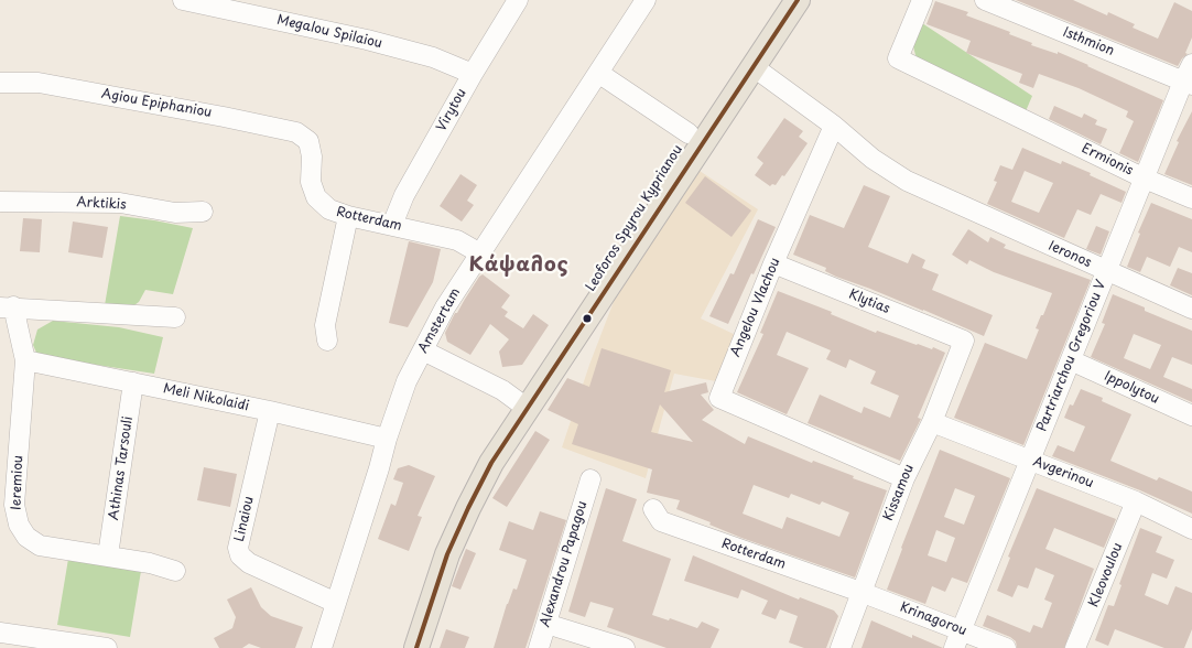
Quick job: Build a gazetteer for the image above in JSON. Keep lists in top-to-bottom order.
{
  "streets": {
    "main road": ["Leoforos Spyrou Kyprianou"],
    "street": [
      "Megalou Spilaiou",
      "Isthmion",
      "Agiou Epiphaniou",
      "Virytou",
      "Ermionis",
      "Arktikis",
      "Rotterdam",
      "Ieronos",
      "Klytias",
      "Angelou Vlachou",
      "Amstertam",
      "Partriarchou Gregoriou V",
      "Ippolytou",
      "Meli Nikolaidi",
      "Athinas Tarsouli",
      "Avgerinou",
      "Ieremiou",
      "Kissamou",
      "Linaiou",
      "Alexandrou Papagou",
      "Kleovoulou",
      "Krinagorou"
    ]
  },
  "crossings": [
    ["Megalou Spilaiou", "Virytou"],
    ["Isthmion", "Partriarchou Gregoriou V"],
    ["Agiou Epiphaniou", "Rotterdam"],
    ["Virytou", "Rotterdam"],
    ["Ermionis", "Partriarchou Gregoriou V"],
    ["Rotterdam", "Amstertam"],
    ["Rotterdam", "Kissamou"],
    ["Rotterdam", "Krinagorou"],
    ["Ieronos", "Angelou Vlachou"],
    ["Ieronos", "Partriarchou Gregoriou V"],
    ["Klytias", "Angelou Vlachou"],
    ["Klytias", "Kissamou"],
    ["Angelou Vlachou", "Kissamou"],
    ["Amstertam", "Meli Nikolaidi"],
    ["Amstertam", "Linaiou"],
    ["Partriarchou Gregoriou V", "Ippolytou"],
    ["Partriarchou Gregoriou V", "Avgerinou"],
    ["Partriarchou Gregoriou V", "Krinagorou"],
    ["Meli Nikolaidi", "Athinas Tarsouli"],
    ["Meli Nikolaidi", "Ieremiou"],
    ["Meli Nikolaidi", "Linaiou"],
    ["Athinas Tarsouli", "Ieremiou"],
    ["Avgerinou", "Kissamou"],
    ["Avgerinou", "Kleovoulou"],
    ["Kissamou", "Krinagorou"]
  ],
  "districts": ["Κάψαλος"]
}
